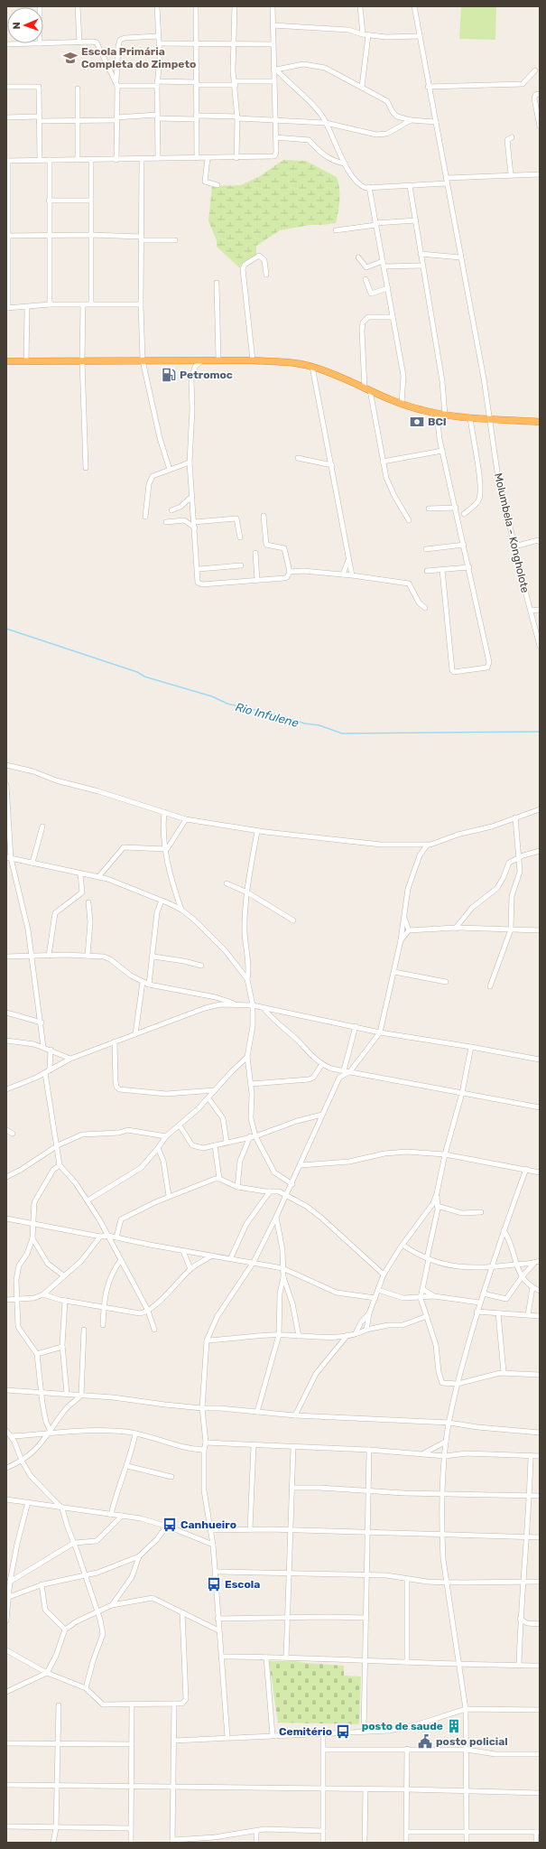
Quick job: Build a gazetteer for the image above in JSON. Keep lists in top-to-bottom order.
{
  "streets": {
    "street": ["Molumbela - Kongholote"]
  },
  "water": ["Rio Infulene"],
  "places": {
    "school or university": ["Escola Primária Completa do Zimpeto"],
    "fuel station": ["Petromoc"],
    "bank": ["BCI"],
    "bus stop": ["Canhueiro", "Escola", "Cemitério"],
    "building": ["posto de saude"],
    "public building": ["posto policial"]
  },
  "north": "left"
}
